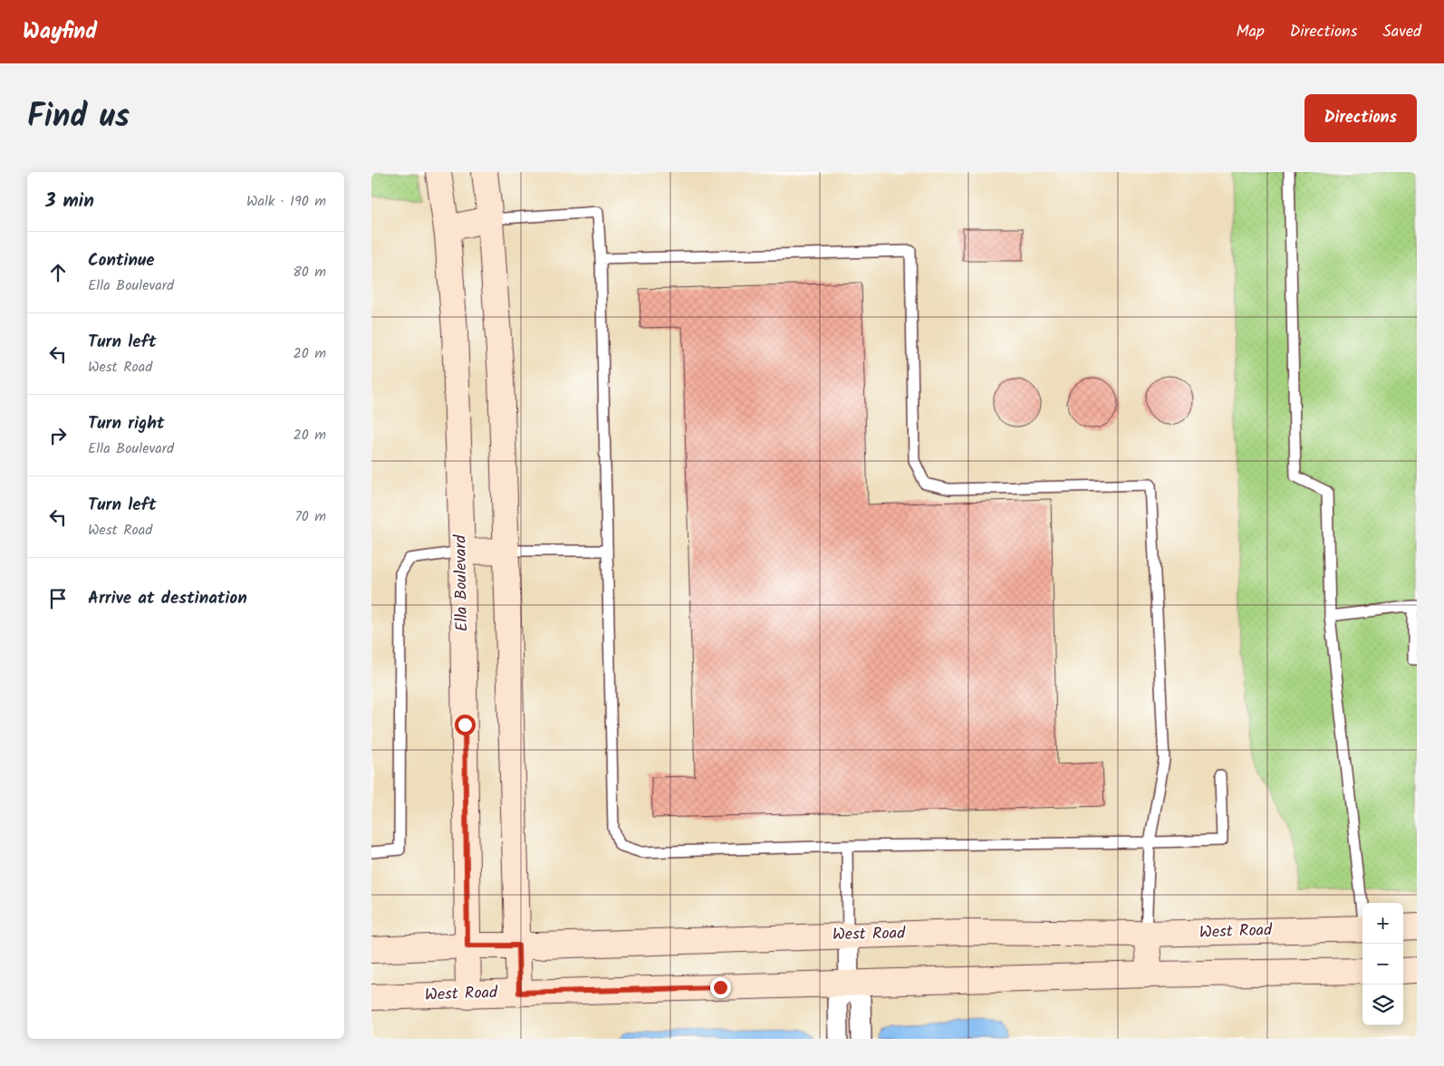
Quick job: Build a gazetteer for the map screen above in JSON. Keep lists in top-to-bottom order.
{
  "streets": {
    "main road": ["Ella Boulevard", "West Road"]
  },
  "crossings": [
    ["Ella Boulevard", "West Road"]
  ],
  "page": {
    "header": "Wayfind",
    "nav": ["Map", "Directions", "Saved"],
    "title": "Find us",
    "buttons": "Directions",
    "heading": ["3 min", "Walk · 190 m"],
    "list": [
      ["Continue", "Ella Boulevard", "80 m"],
      ["Turn left", "West Road", "20 m"],
      ["Turn right", "Ella Boulevard", "20 m"],
      ["Turn left", "West Road", "70 m"],
      "Arrive at destination"
    ],
    "map_buttons": ["+", "−"]
  }
}
